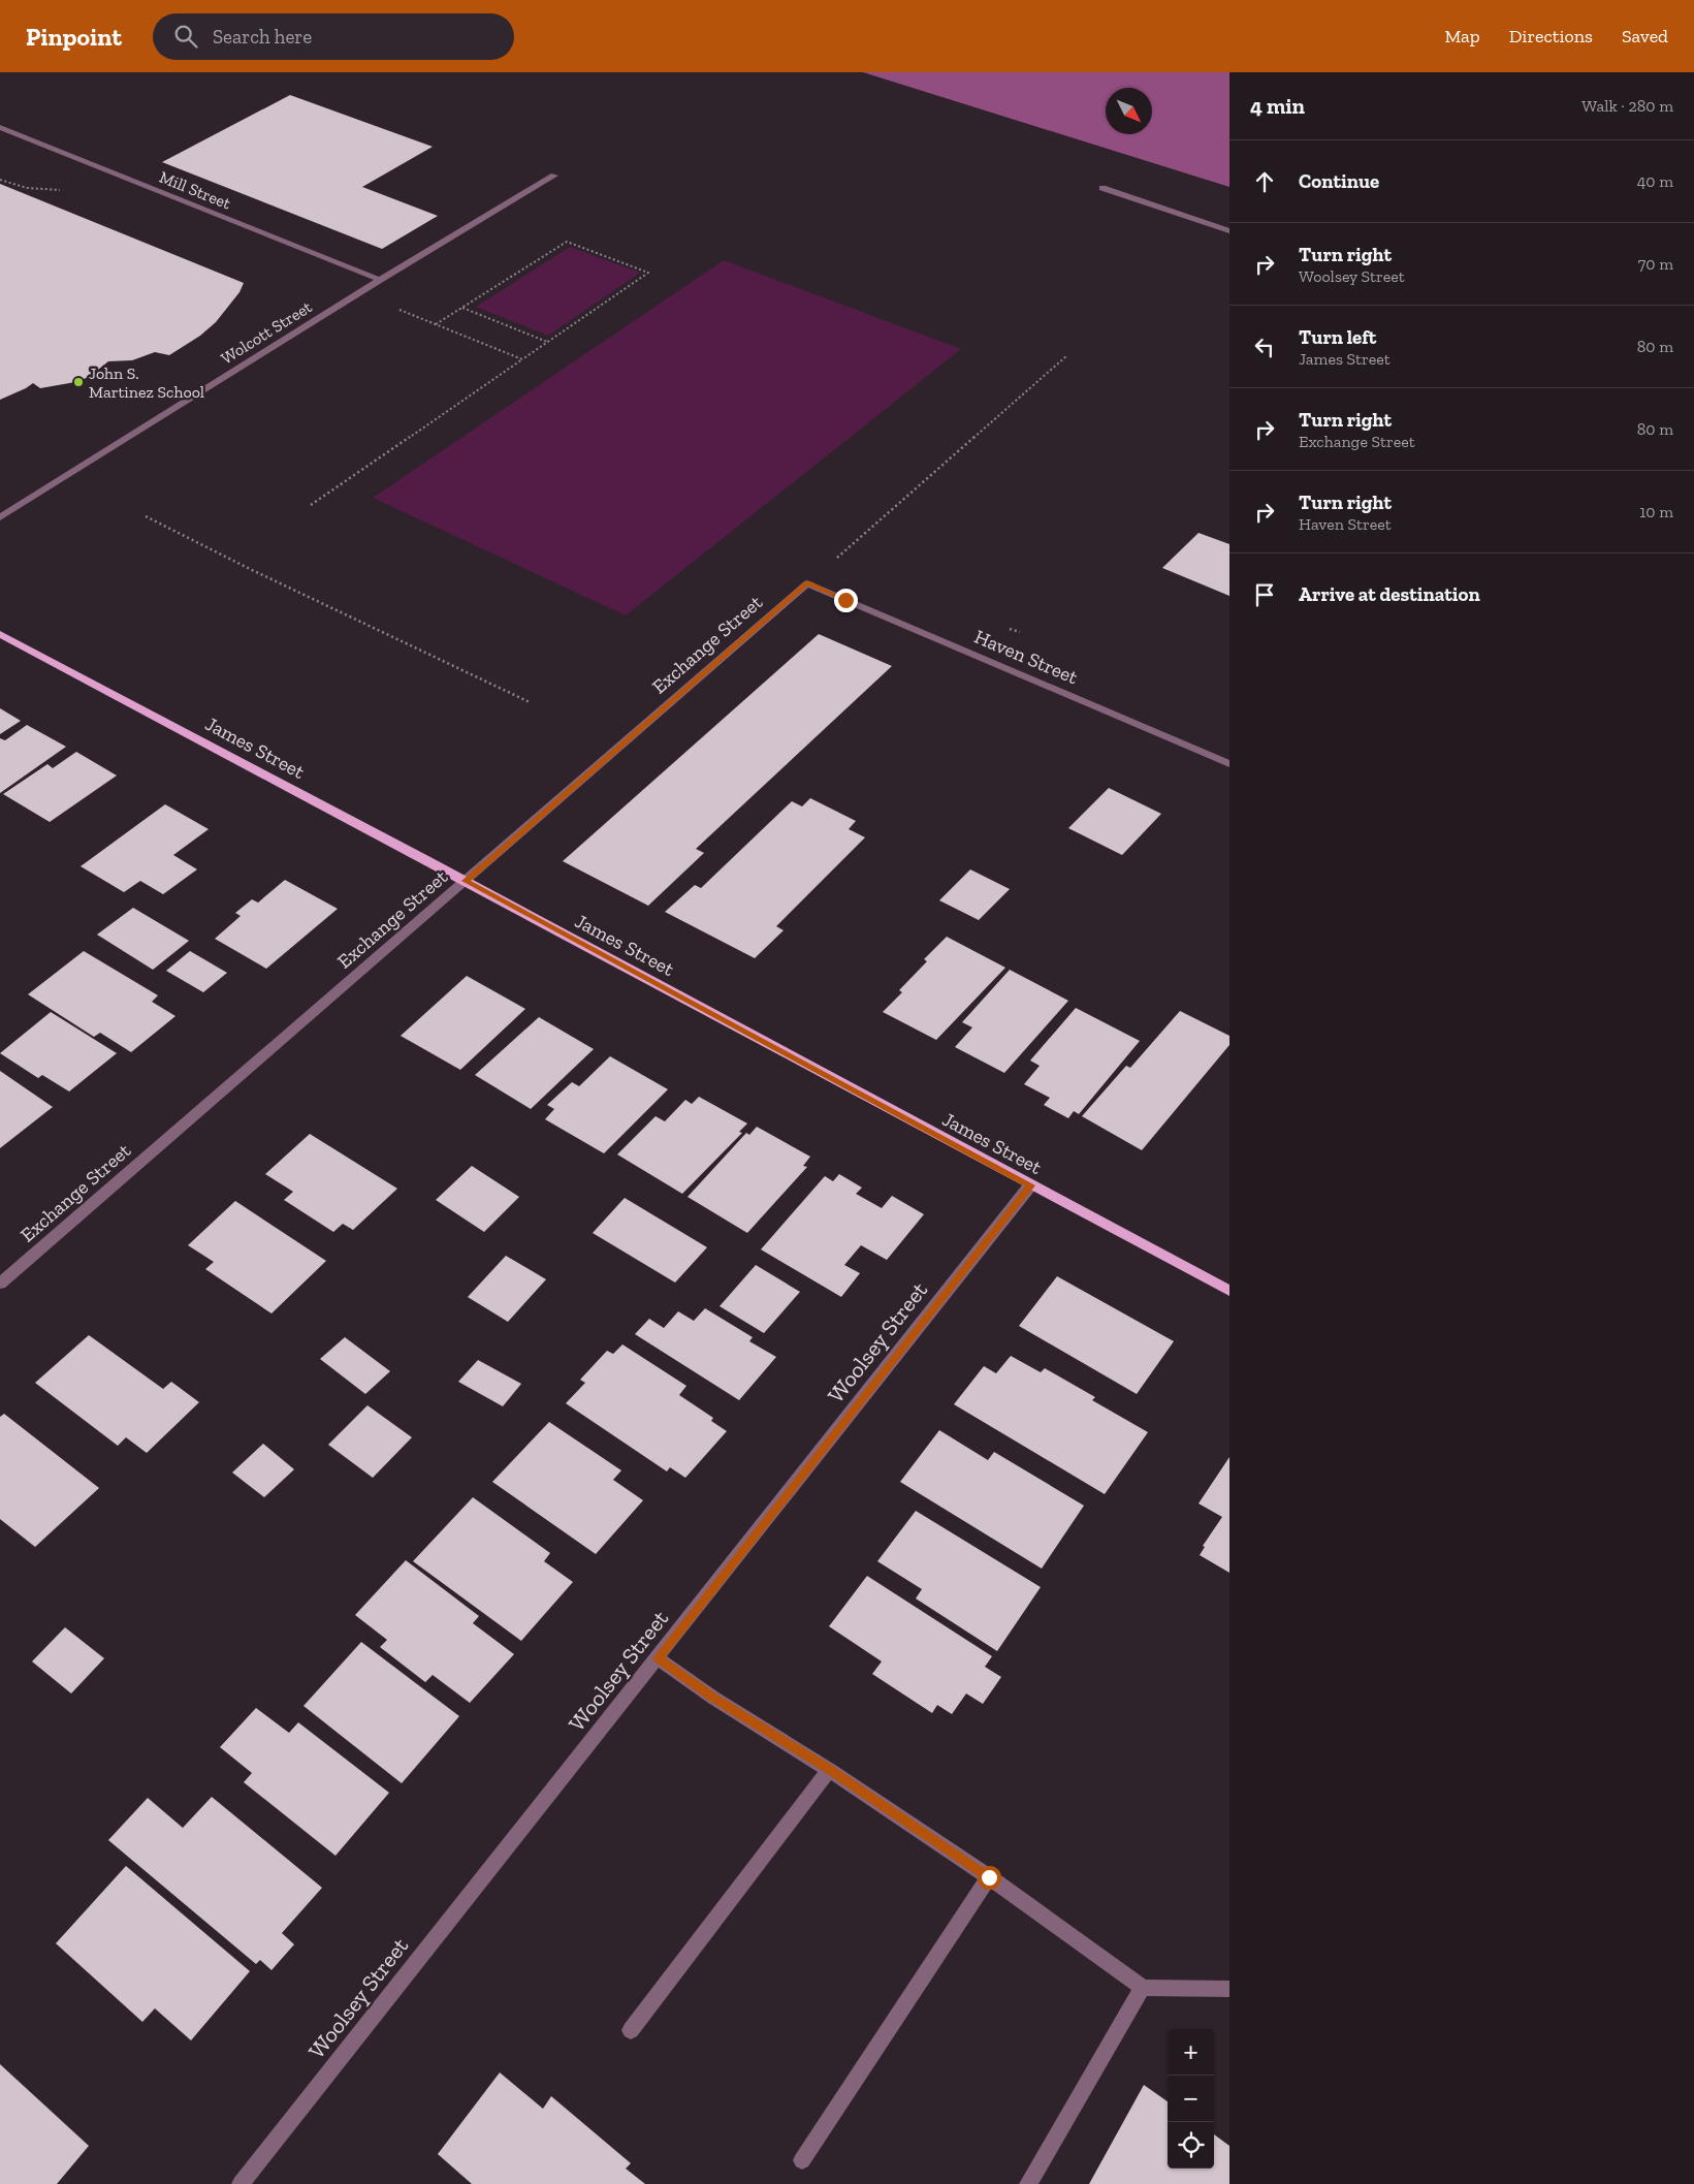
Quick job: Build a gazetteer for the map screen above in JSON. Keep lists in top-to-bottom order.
{
  "streets": {
    "main road": ["James Street"],
    "street": [
      "Mill Street",
      "Wolcott Street",
      "Exchange Street",
      "Haven Street",
      "Woolsey Street"
    ]
  },
  "crossings": [
    ["Mill Street", "Wolcott Street"],
    ["Exchange Street", "Haven Street"],
    ["Exchange Street", "James Street"],
    ["James Street", "Woolsey Street"]
  ],
  "places": ["John S. Martinez School"],
  "north": "bottom right",
  "page": {
    "header": "Pinpoint",
    "search": "Search here",
    "nav": ["Map", "Directions", "Saved"],
    "heading": ["4 min", "Walk · 280 m"],
    "list": [
      ["Continue", "40 m"],
      ["Turn right", "Woolsey Street", "70 m"],
      ["Turn left", "James Street", "80 m"],
      ["Turn right", "Exchange Street", "80 m"],
      ["Turn right", "Haven Street", "10 m"],
      "Arrive at destination"
    ],
    "map_buttons": ["+", "−"]
  }
}
